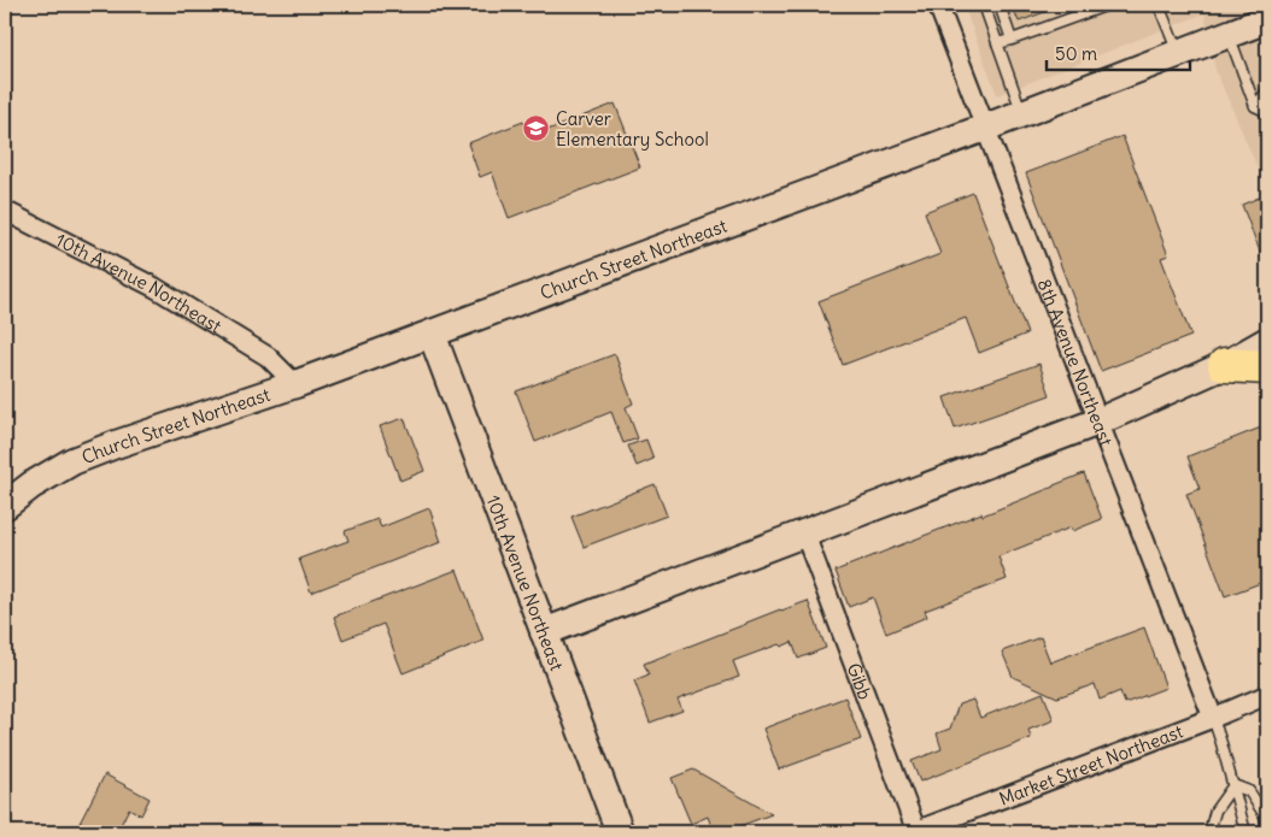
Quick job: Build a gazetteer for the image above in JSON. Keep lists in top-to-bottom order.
{
  "streets": {
    "street": [
      "Church Street Northeast",
      "10th Avenue Northeast",
      "8th Avenue Northeast",
      "Gibb",
      "Market Street Northeast"
    ]
  },
  "crossings": [
    ["Church Street Northeast", "10th Avenue Northeast"],
    ["Church Street Northeast", "8th Avenue Northeast"],
    ["8th Avenue Northeast", "Market Street Northeast"],
    ["Gibb", "Market Street Northeast"]
  ],
  "places": {
    "school or university": ["Carver Elementary School"]
  },
  "scale_bar": "50 m"
}
